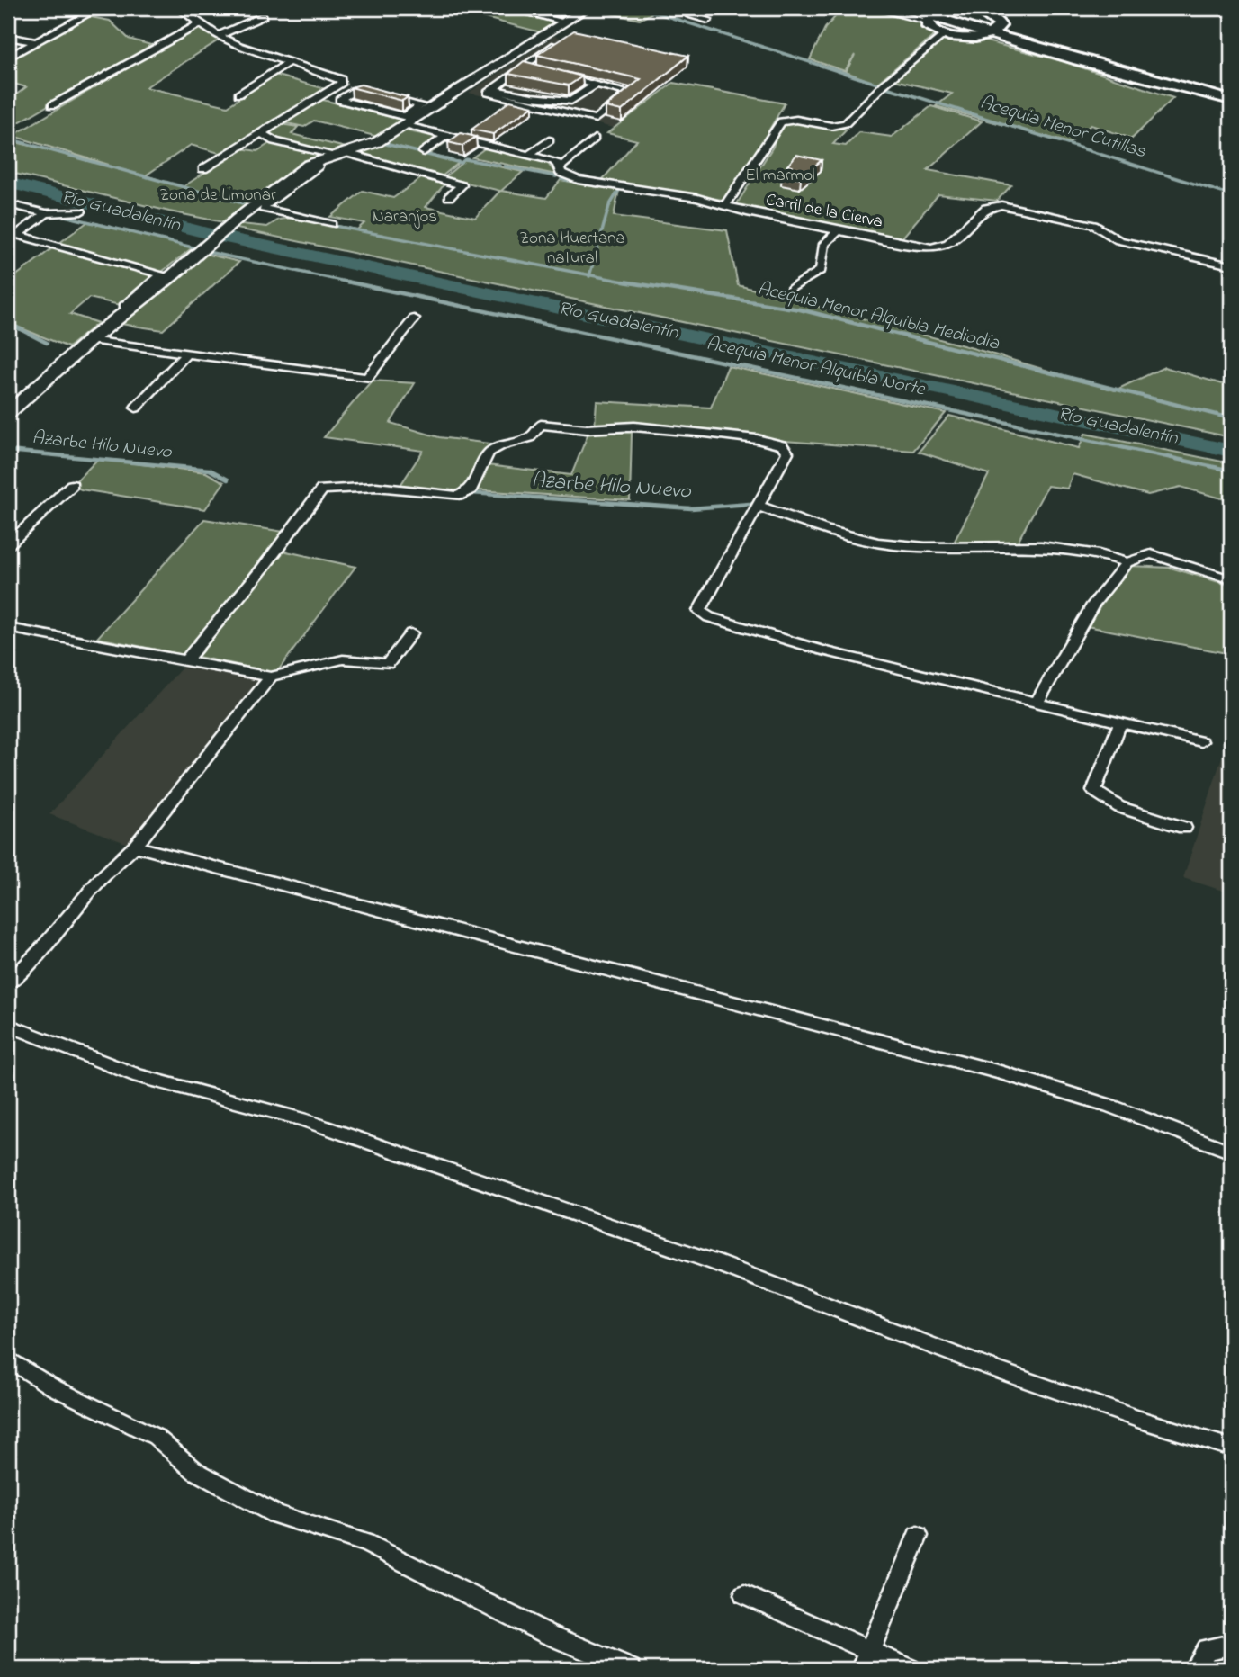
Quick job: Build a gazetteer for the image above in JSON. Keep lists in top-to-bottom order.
{
  "streets": {
    "street": ["Carril de la Cierva"]
  },
  "water": [
    "Acequia Menor Cutillas",
    "Río Guadalentín",
    "Acequia Menor Alquibla Mediodía",
    "Acequia Menor Alquibla Norte",
    "Azarbe Hilo Nuevo"
  ],
  "parks": [
    "El marmol",
    "Zona de Limonar",
    "Naranjos",
    "Zona Huertana natural"
  ]
}
